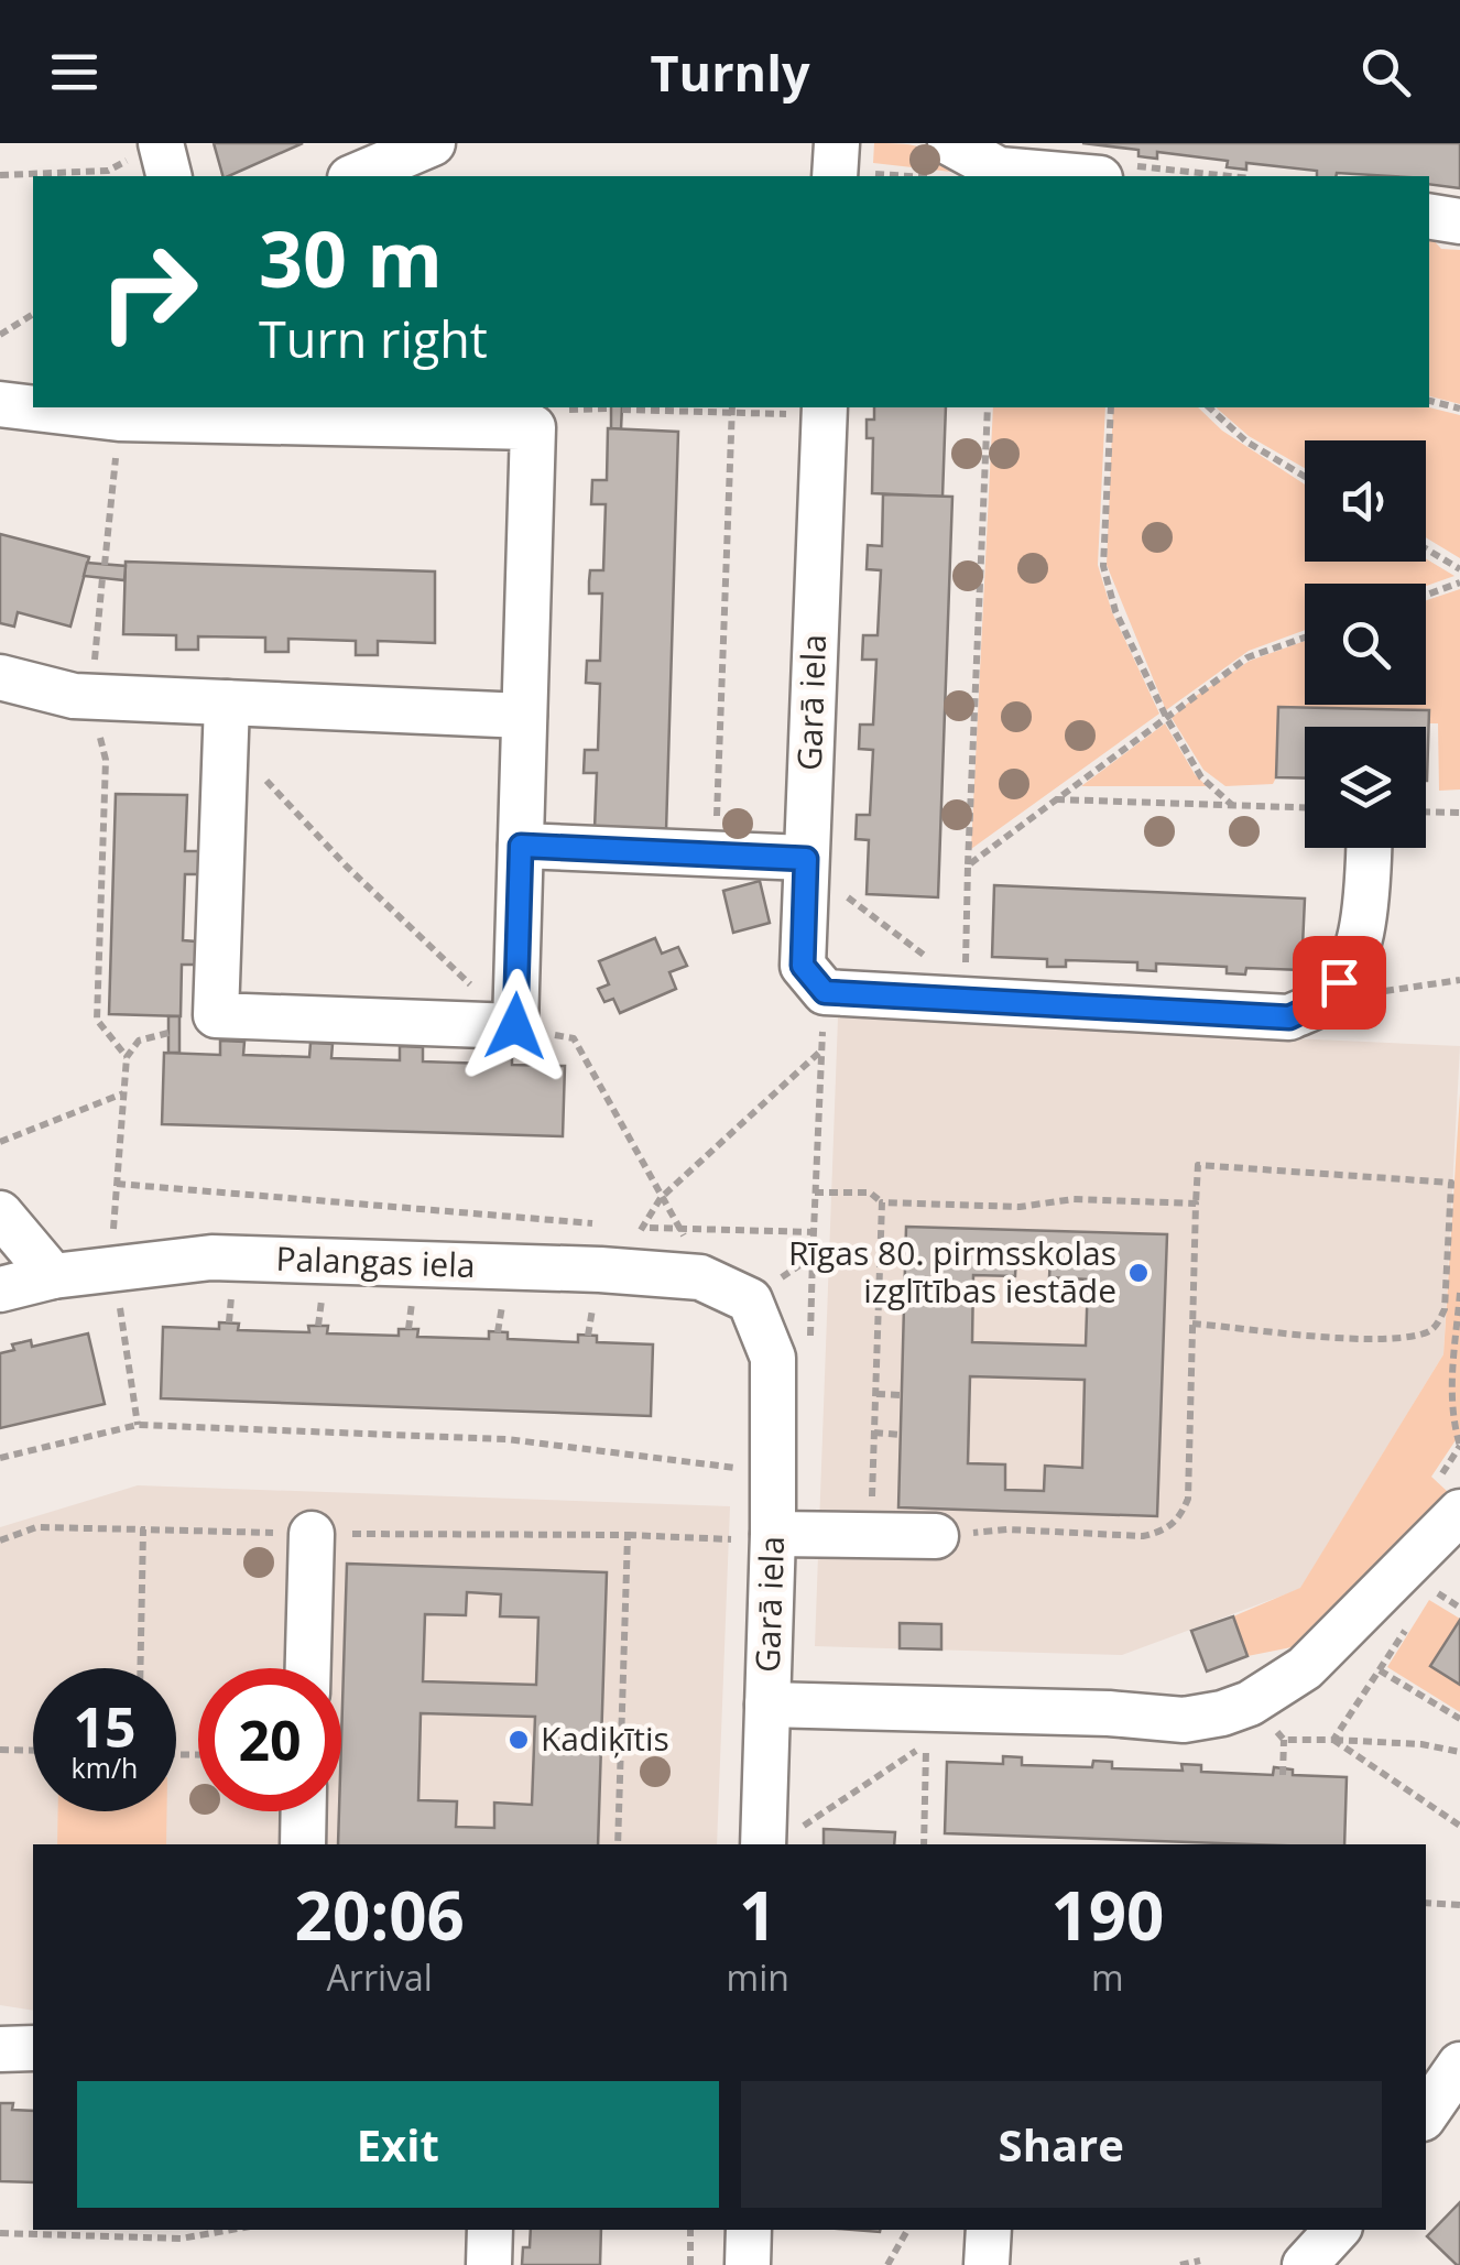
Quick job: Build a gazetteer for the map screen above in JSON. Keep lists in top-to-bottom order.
{
  "streets": {
    "street": ["Garā iela", "Palangas iela"]
  },
  "crossings": [
    ["Garā iela", "Palangas iela"]
  ],
  "places": ["Rīgas 80. pirmsskolas izglītības iestāde", "Kadiķītis"],
  "page": {
    "header": "Turnly",
    "turn": ["30 m", "Turn right"],
    "speed": "15 km/h",
    "limit": "20",
    "eta": [
      "20:06",
      "Arrival",
      "1",
      "min",
      "190",
      "m"
    ],
    "buttons": ["Exit", "Share"]
  }
}
